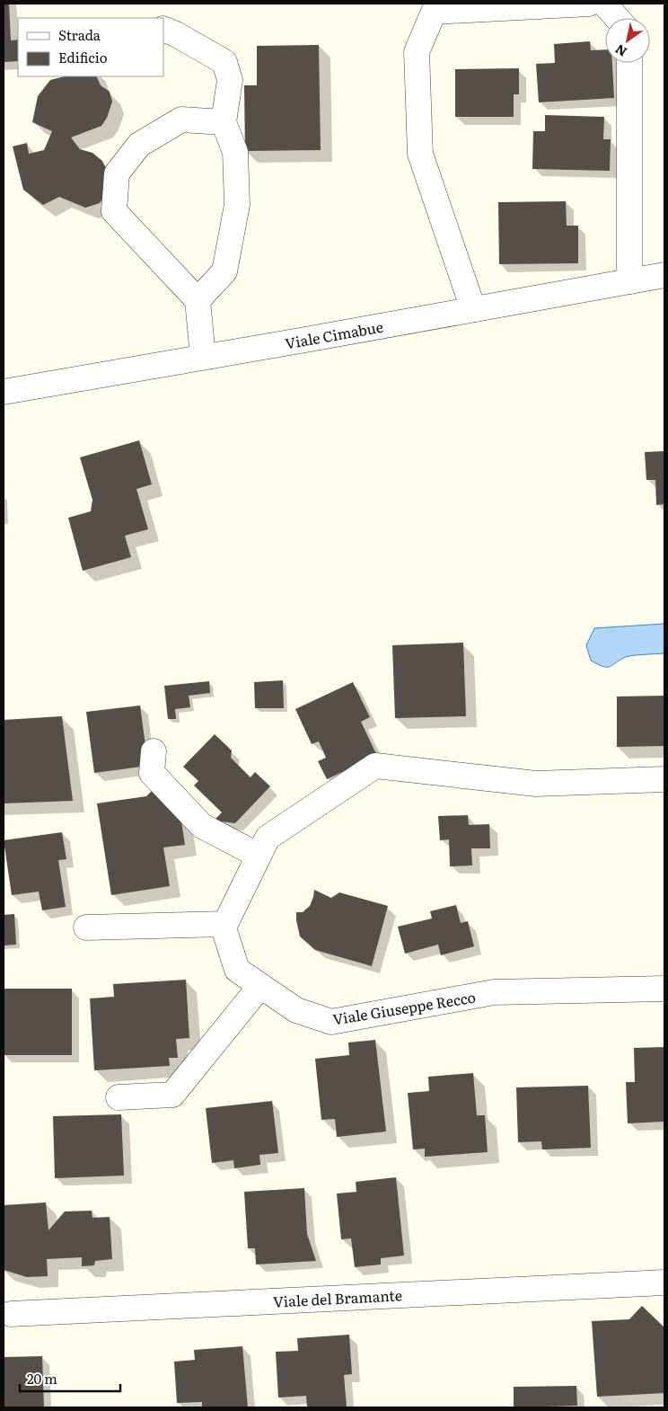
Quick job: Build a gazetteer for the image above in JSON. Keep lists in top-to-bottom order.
{
  "streets": {
    "street": ["Viale Cimabue", "Viale Giuseppe Recco", "Viale del Bramante"]
  },
  "legend": ["Strada", "Edificio"],
  "scale_bar": "20 m",
  "north": "bottom left"
}
